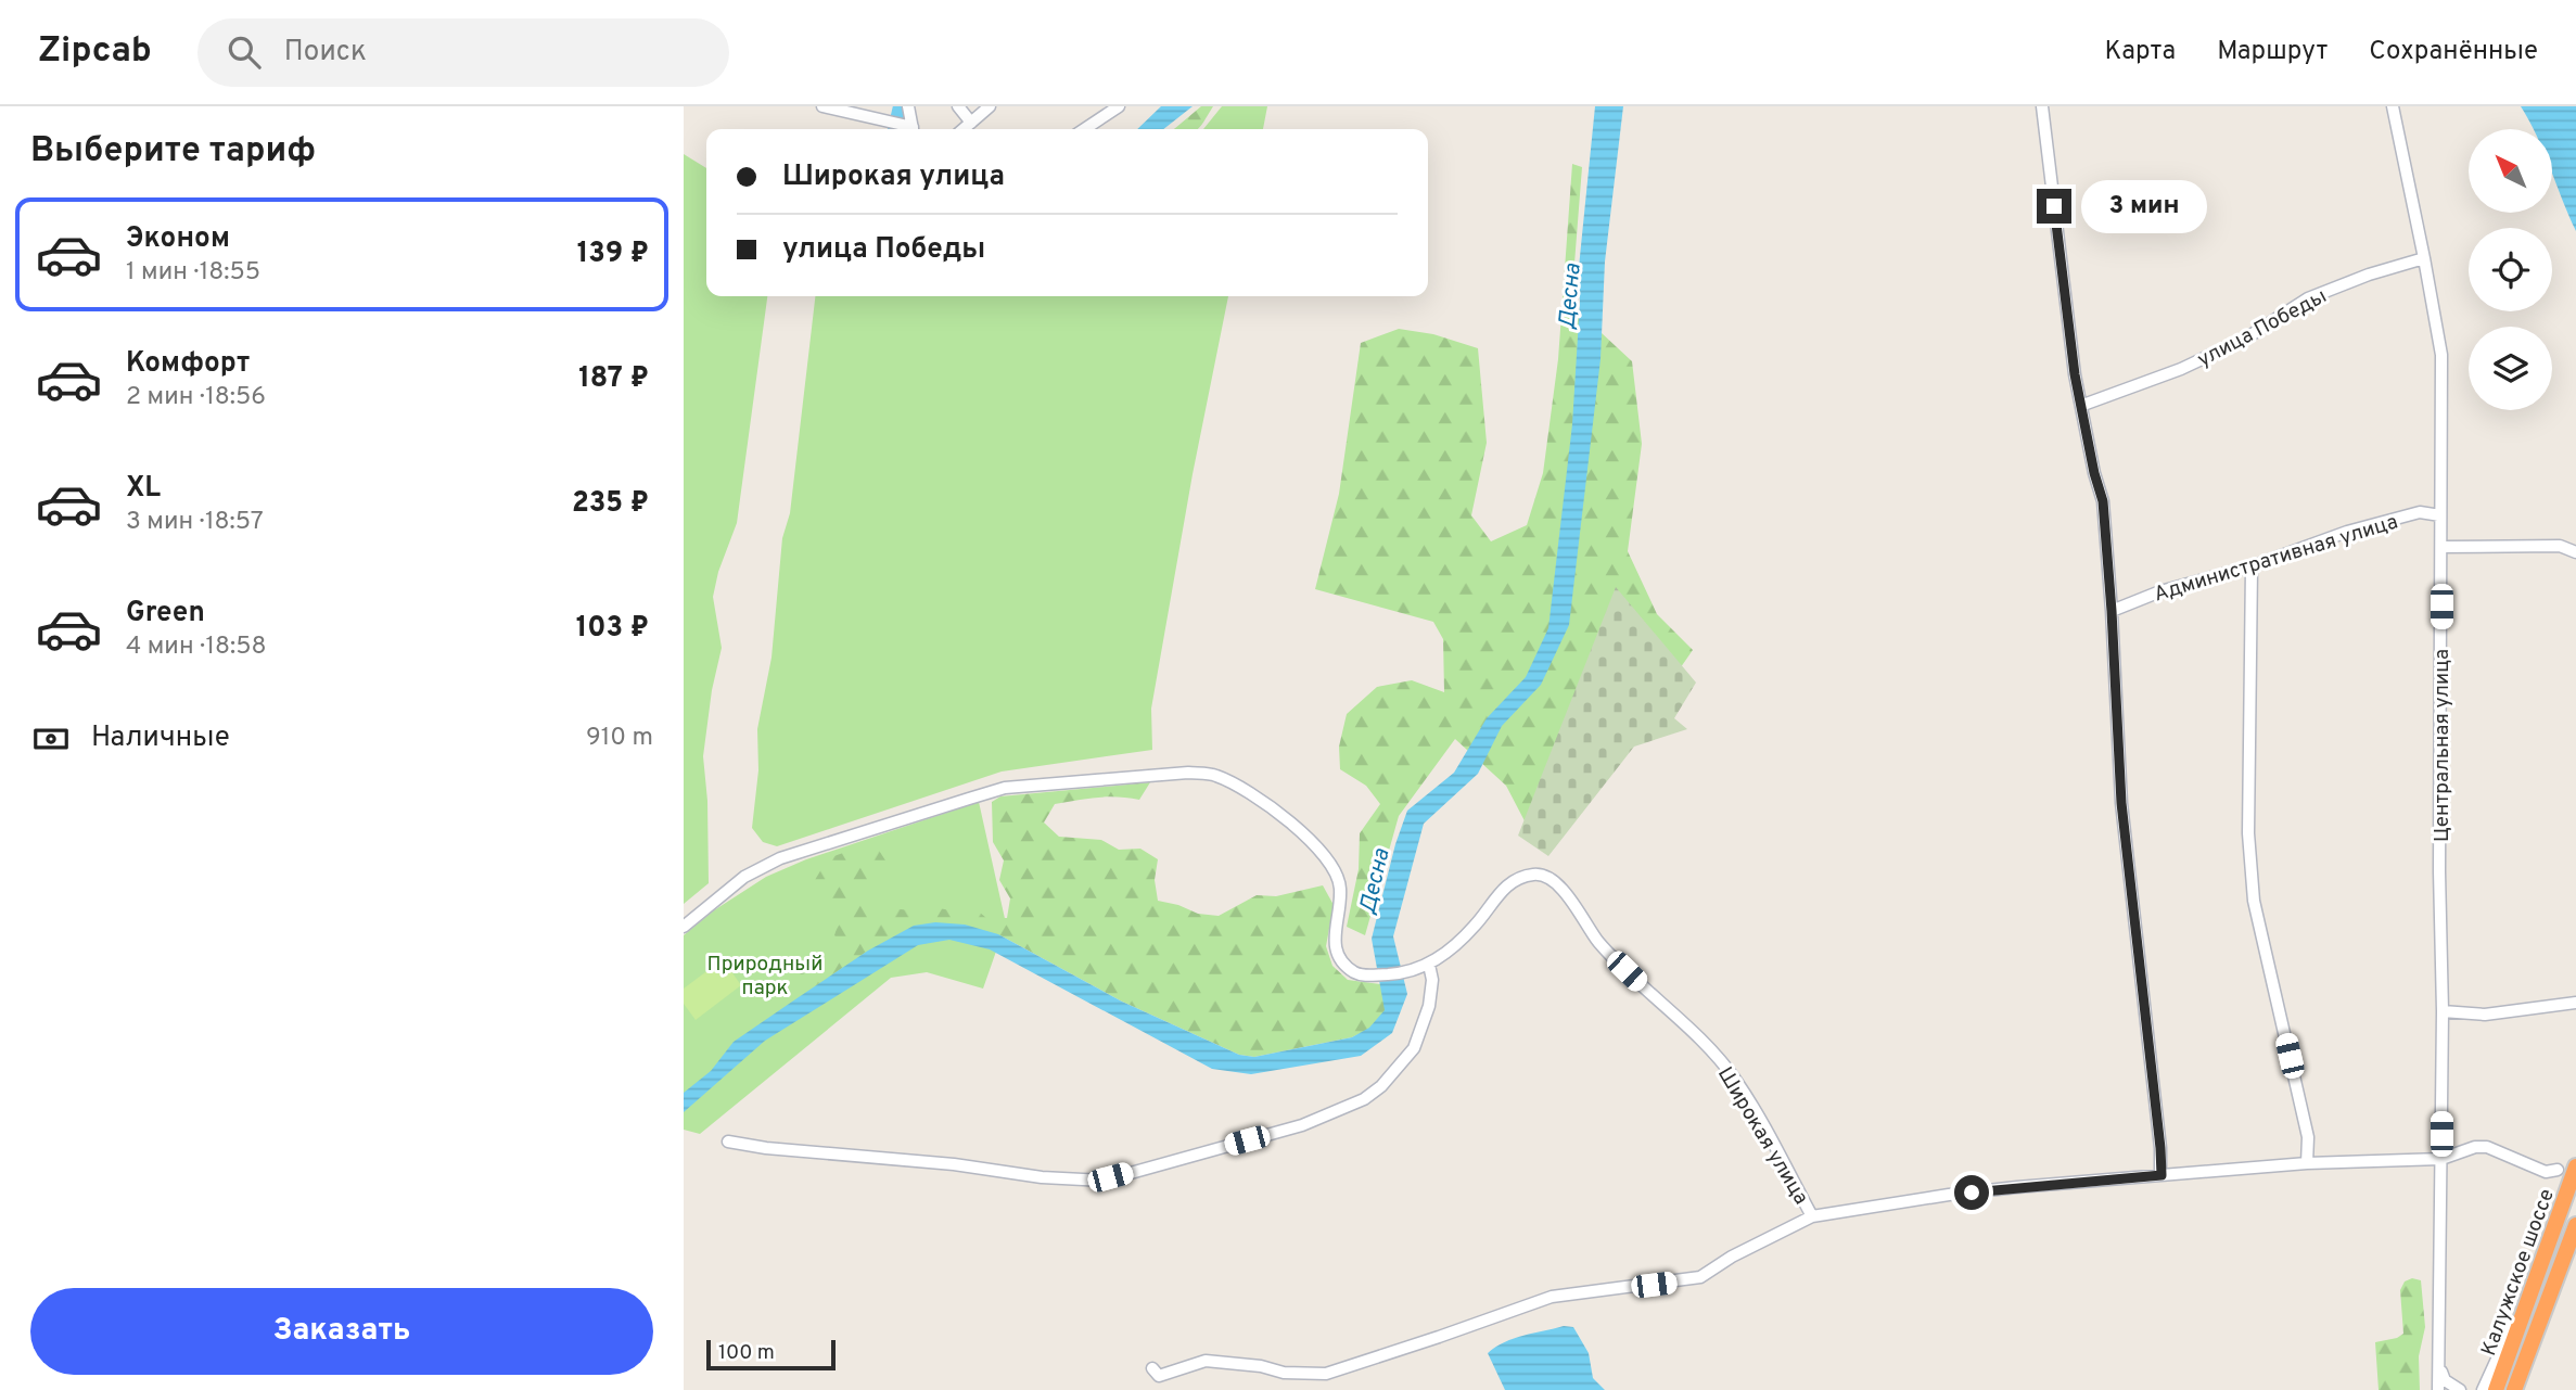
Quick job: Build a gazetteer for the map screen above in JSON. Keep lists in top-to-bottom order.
{
  "streets": {
    "highway": ["Калужское шоссе"],
    "street": [
      "улица Победы",
      "Административная улица",
      "Центральная улица",
      "Широкая улица"
    ]
  },
  "crossings": [
    ["улица Победы", "Центральная улица"],
    ["Административная улица", "Центральная улица"],
    ["Центральная улица", "Широкая улица"]
  ],
  "water": ["Десна"],
  "parks": ["Природный парк"],
  "scale_bar": "100 m",
  "north": "top left",
  "page": {
    "header": "Zipcab",
    "search": "Поиск",
    "nav": ["Карта", "Маршрут", "Сохранённые"],
    "heading": "Выберите тариф",
    "banner": ["Широкая улица", "улица Победы"],
    "bubble": "3 мин",
    "list": [
      {
        "name": "Эконом",
        "note": "1 мин · 18:55",
        "value": "139 ₽"
      },
      {
        "name": "Комфорт",
        "note": "2 мин · 18:56",
        "value": "187 ₽"
      },
      {
        "name": "XL",
        "note": "3 мин · 18:57",
        "value": "235 ₽"
      },
      {
        "name": "Green",
        "note": "4 мин · 18:58",
        "value": "103 ₽"
      }
    ],
    "pay": ["Наличные", "910 m"],
    "buttons": "Заказать",
    "scale": "100 m"
  }
}
